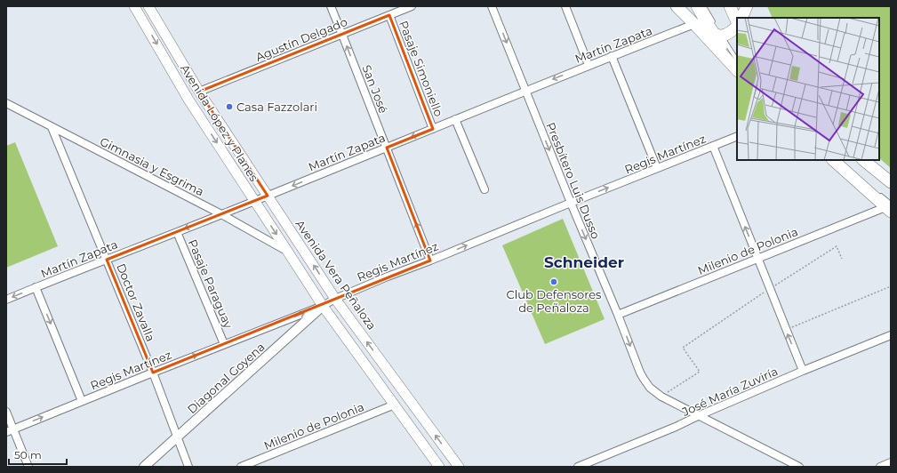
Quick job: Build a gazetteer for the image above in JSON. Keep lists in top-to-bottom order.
{
  "streets": {
    "main road": ["Avenida López y Planes", "Avenida Vera Peñaloza"],
    "street": [
      "Agustín Delgado",
      "Martín Zapata",
      "Pasaje Simoniello",
      "San José",
      "Regis Martínez",
      "Gimnasia y Esgrima",
      "Presbítero Luis Dusso",
      "Milenio de Polonia",
      "Pasaje Paraguay",
      "Doctor Zavalla",
      "Diagonal Goyena",
      "José María Zuviría"
    ]
  },
  "crossings": [
    ["Agustín Delgado", "Pasaje Simoniello"],
    ["Agustín Delgado", "San José"],
    ["Agustín Delgado", "Avenida López y Planes"],
    ["Agustín Delgado", "Avenida Vera Peñaloza"],
    ["Martín Zapata", "Pasaje Simoniello"],
    ["Martín Zapata", "San José"],
    ["Martín Zapata", "Avenida López y Planes"],
    ["Martín Zapata", "Gimnasia y Esgrima"],
    ["Martín Zapata", "Presbítero Luis Dusso"],
    ["Martín Zapata", "Avenida Vera Peñaloza"],
    ["Martín Zapata", "Pasaje Paraguay"],
    ["Martín Zapata", "Doctor Zavalla"],
    ["San José", "Regis Martínez"],
    ["Avenida López y Planes", "Gimnasia y Esgrima"],
    ["Avenida López y Planes", "Avenida Vera Peñaloza"],
    ["Regis Martínez", "Presbítero Luis Dusso"],
    ["Regis Martínez", "Avenida Vera Peñaloza"],
    ["Regis Martínez", "Pasaje Paraguay"],
    ["Regis Martínez", "Doctor Zavalla"],
    ["Regis Martínez", "Diagonal Goyena"],
    ["Gimnasia y Esgrima", "Doctor Zavalla"],
    ["Presbítero Luis Dusso", "Milenio de Polonia"],
    ["Presbítero Luis Dusso", "José María Zuviría"],
    ["Doctor Zavalla", "Diagonal Goyena"]
  ],
  "one_way": [
    "Martín Zapata",
    "San José",
    "Regis Martínez",
    "Presbítero Luis Dusso"
  ],
  "districts": ["Schneider"],
  "places": ["Casa Fazzolari", "Club Defensores de Peñaloza"],
  "scale_bar": "50 m"
}
